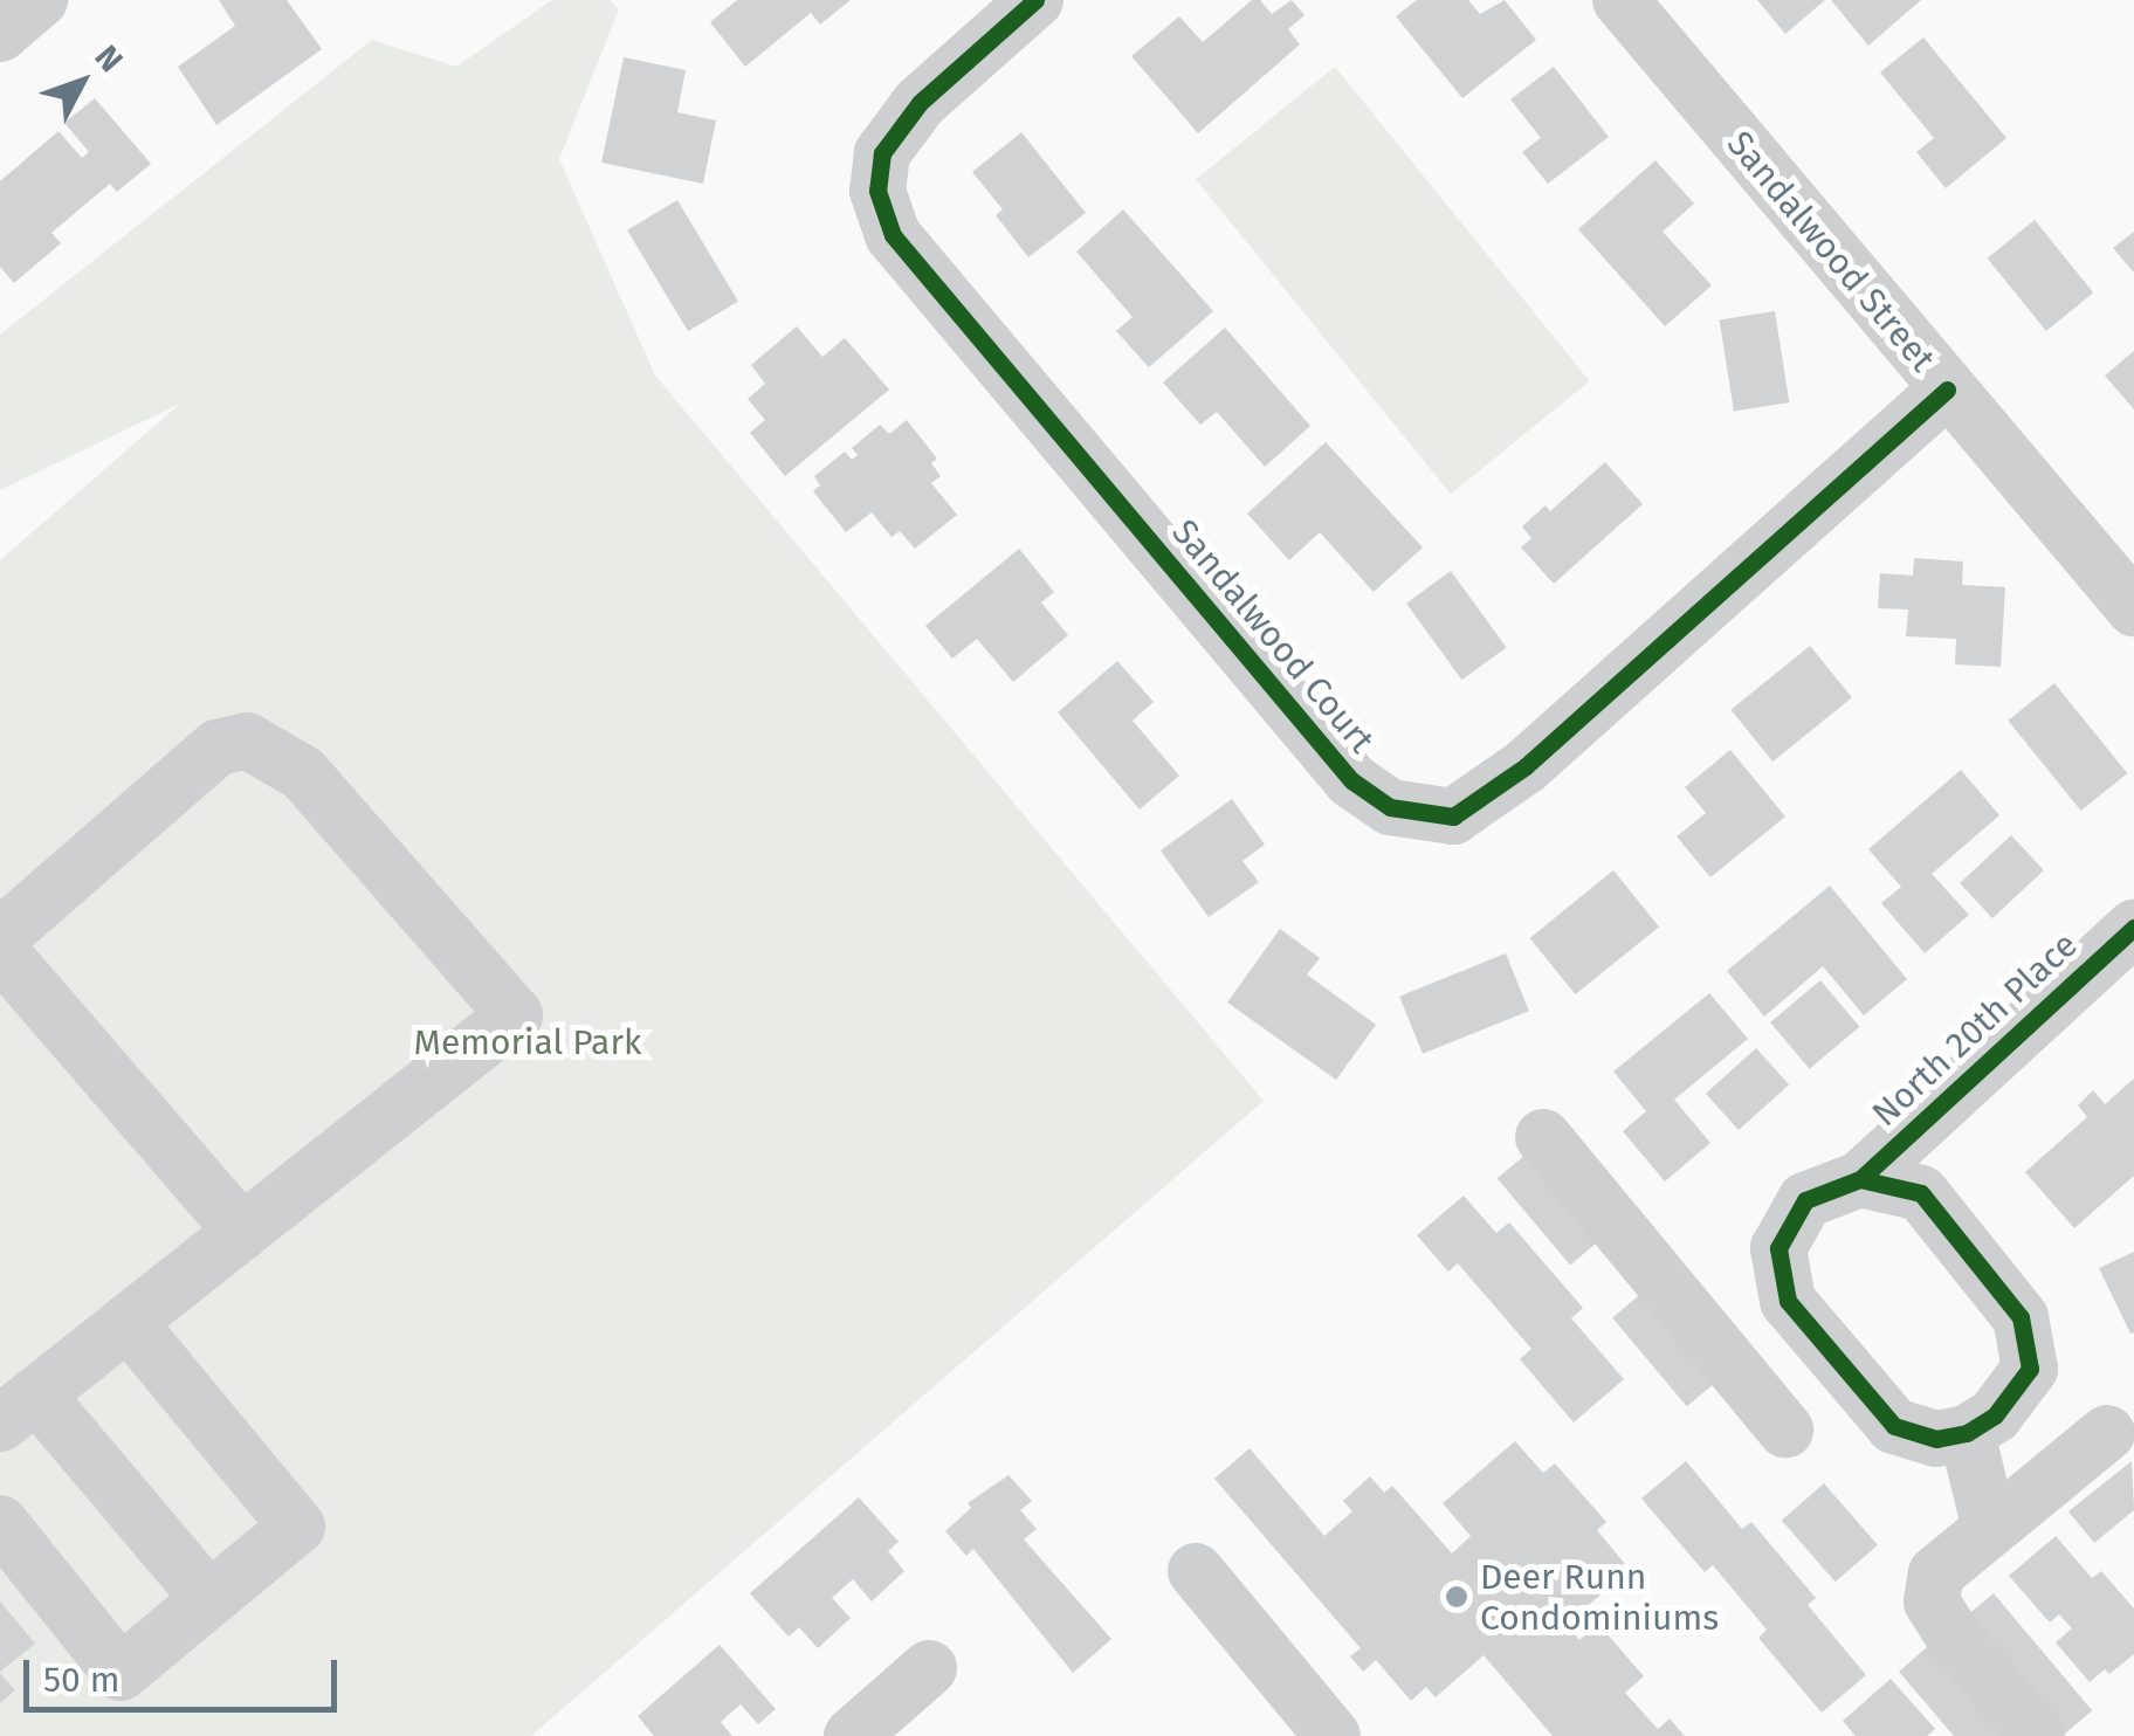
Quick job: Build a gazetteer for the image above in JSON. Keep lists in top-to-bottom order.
{
  "streets": {
    "street": ["Sandalwood Street", "Sandalwood Court", "North 20th Place"]
  },
  "crossings": [
    ["Sandalwood Street", "Sandalwood Court"]
  ],
  "parks": ["Memorial Park"],
  "places": ["Deer Runn Condominiums"],
  "scale_bar": "50 m",
  "north": "top right"
}
